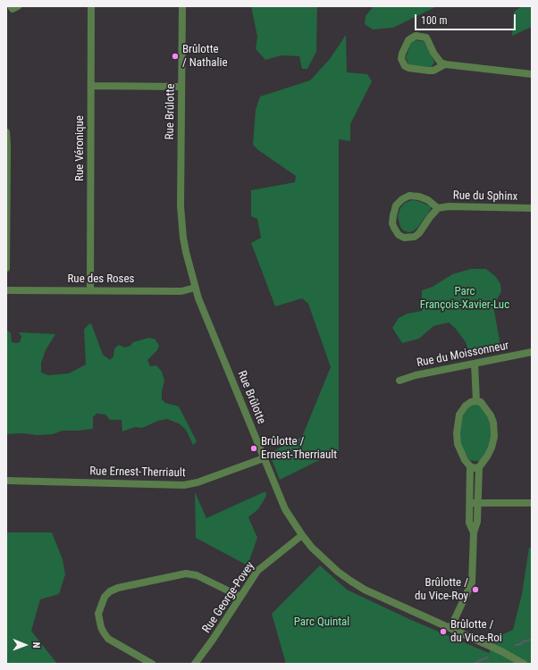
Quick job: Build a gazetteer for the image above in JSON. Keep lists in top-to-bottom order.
{
  "streets": {
    "street": [
      "Rue Brûlotte",
      "Rue Véronique",
      "Rue du Sphinx",
      "Rue des Roses",
      "Rue du Moissonneur",
      "Rue Ernest-Therriault",
      "Rue George-Povey"
    ]
  },
  "crossings": [
    ["Rue Brûlotte", "Rue des Roses"],
    ["Rue Brûlotte", "Rue Ernest-Therriault"],
    ["Rue Brûlotte", "Rue George-Povey"],
    ["Rue Véronique", "Rue des Roses"]
  ],
  "parks": ["Parc François-Xavier-Luc", "Parc Quintal"],
  "places": [
    "Brûlotte / Nathalie",
    "Brûlotte / Ernest-Therriault",
    "Brûlotte / du Vice-Roy",
    "Brûlotte / du Vice-Roi"
  ],
  "scale_bar": "100 m",
  "north": "right"
}
